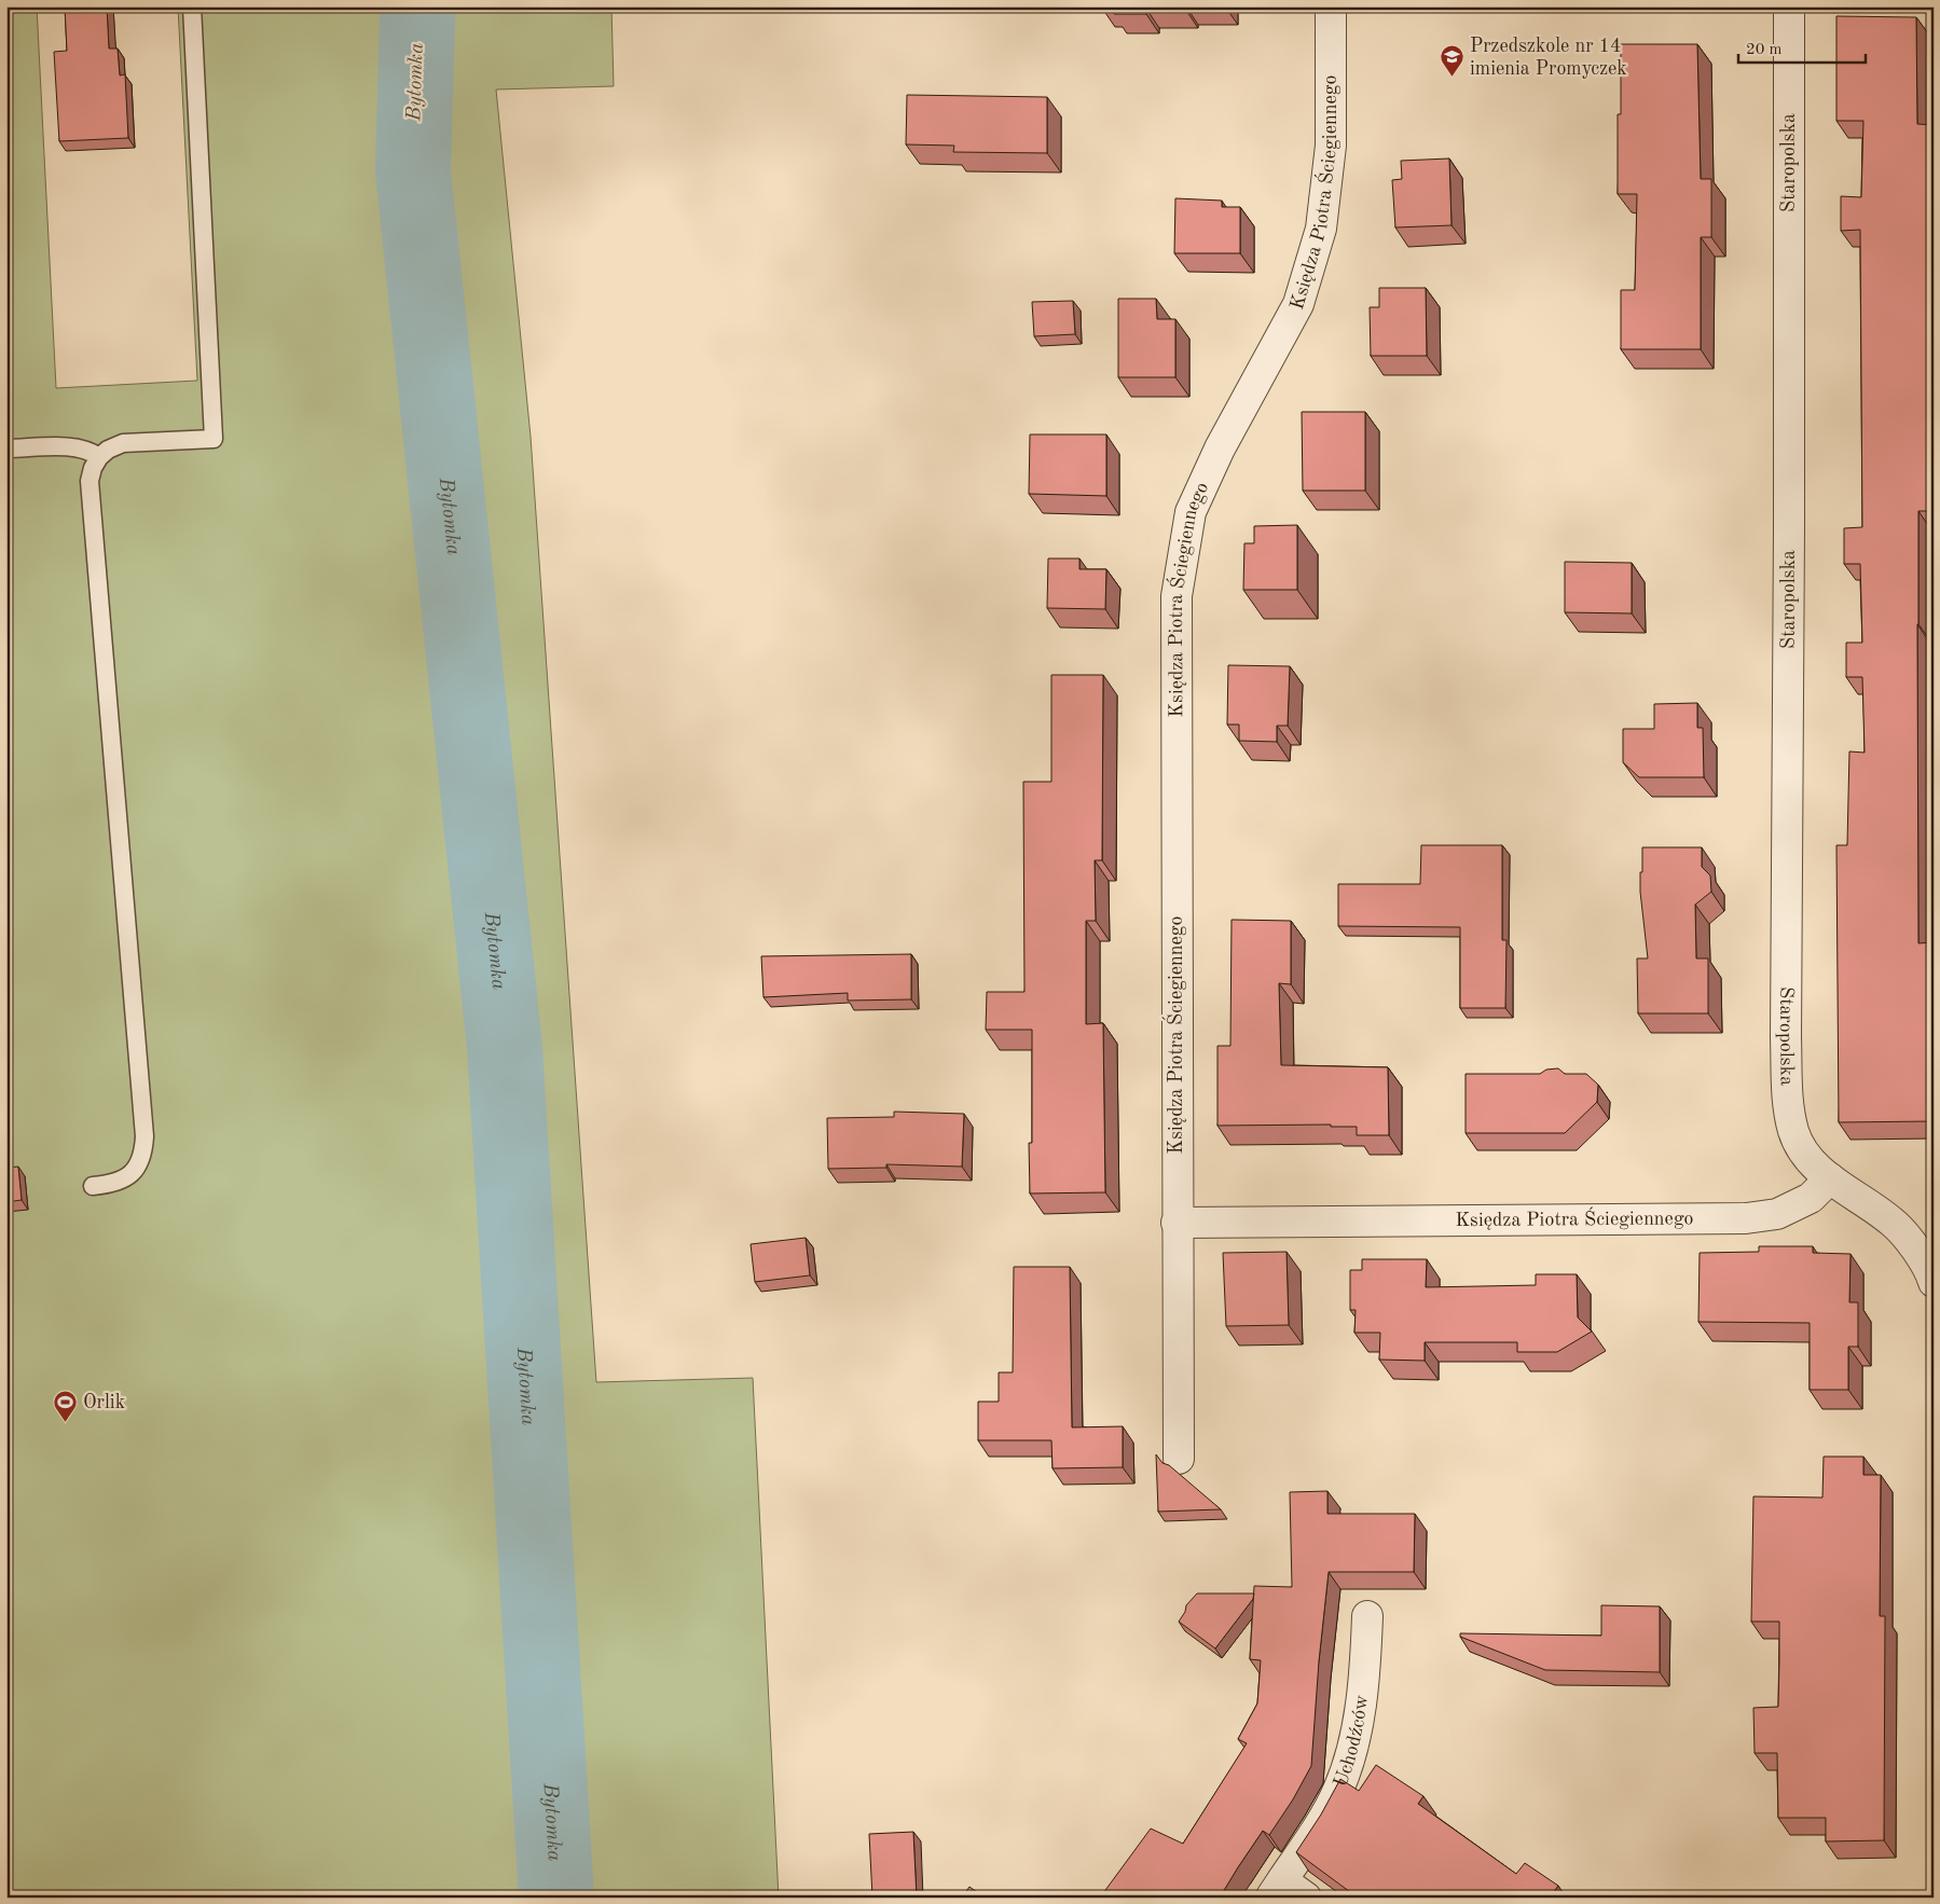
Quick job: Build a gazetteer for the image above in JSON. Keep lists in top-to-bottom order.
{
  "streets": {
    "street": ["Staropolska", "Księdza Piotra Ściegiennego", "Uchodźców"]
  },
  "crossings": [
    ["Staropolska", "Księdza Piotra Ściegiennego"]
  ],
  "water": ["Bytomka"],
  "places": {
    "school or university": ["Przedszkole nr 14 imienia Promyczek"],
    "sports": ["Orlik"]
  },
  "scale_bar": "20 m"
}
